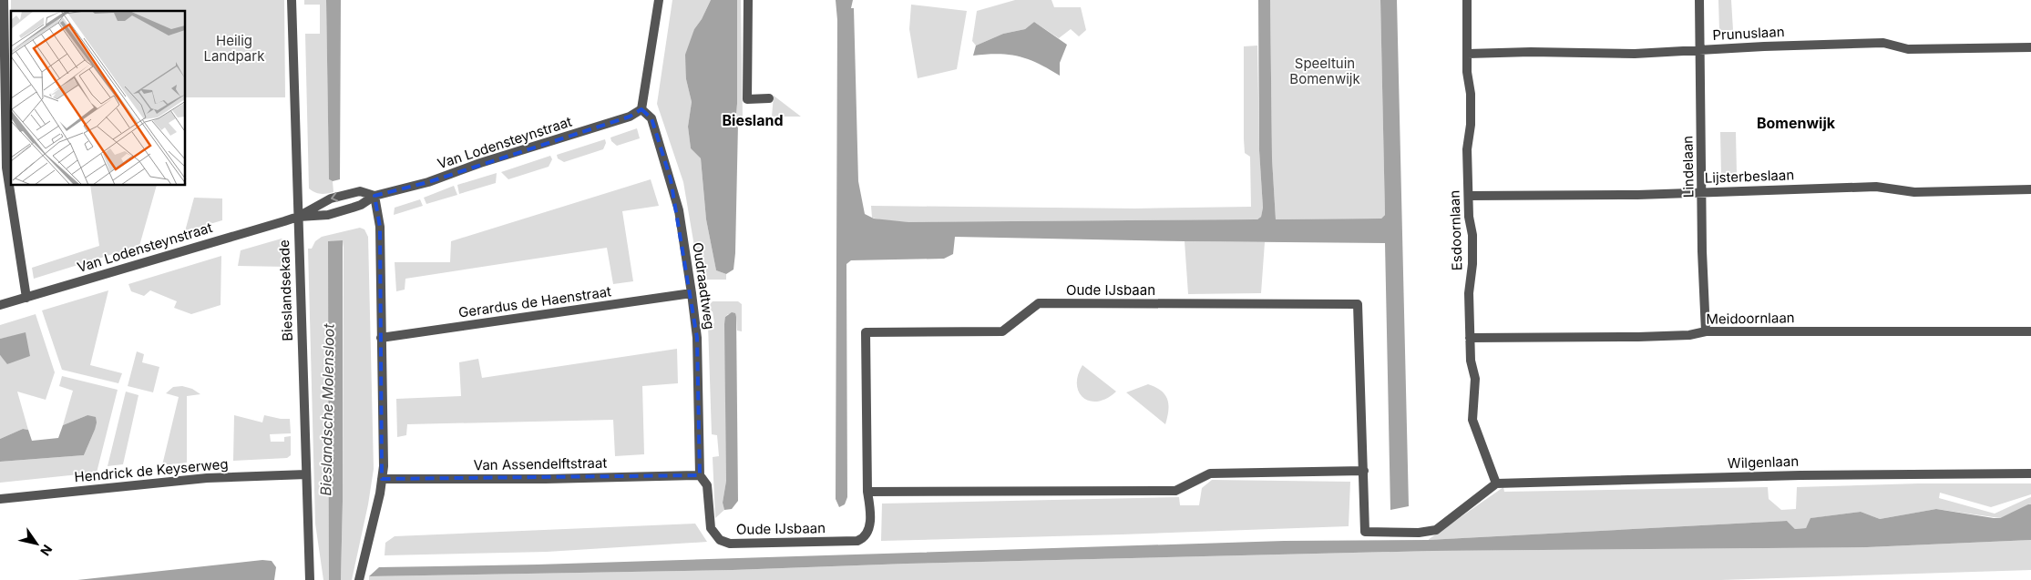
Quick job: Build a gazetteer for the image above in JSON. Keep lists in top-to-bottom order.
{
  "streets": {
    "street": [
      "Prunuslaan",
      "Van Lodensteynstraat",
      "Lindelaan",
      "Lijsterbeslaan",
      "Esdoornlaan",
      "Oudraadtweg",
      "Bieslandsekade",
      "Oude IJsbaan",
      "Gerardus de Haenstraat",
      "Meidoornlaan",
      "Wilgenlaan",
      "Van Assendelftstraat",
      "Hendrick de Keyserweg"
    ]
  },
  "crossings": [
    ["Prunuslaan", "Lindelaan"],
    ["Prunuslaan", "Esdoornlaan"],
    ["Van Lodensteynstraat", "Oudraadtweg"],
    ["Van Lodensteynstraat", "Bieslandsekade"],
    ["Lindelaan", "Lijsterbeslaan"],
    ["Lindelaan", "Meidoornlaan"],
    ["Lijsterbeslaan", "Esdoornlaan"],
    ["Esdoornlaan", "Oude IJsbaan"],
    ["Esdoornlaan", "Meidoornlaan"],
    ["Esdoornlaan", "Wilgenlaan"],
    ["Oudraadtweg", "Oude IJsbaan"],
    ["Oudraadtweg", "Gerardus de Haenstraat"],
    ["Oudraadtweg", "Van Assendelftstraat"],
    ["Bieslandsekade", "Hendrick de Keyserweg"],
    ["Oude IJsbaan", "Wilgenlaan"],
    ["Oude IJsbaan", "Van Assendelftstraat"]
  ],
  "districts": ["Biesland", "Bomenwijk"],
  "water": ["Bieslandsche Molensloot"],
  "parks": ["Heilig Landpark", "Speeltuin Bomenwijk"],
  "north": "bottom right"
}
